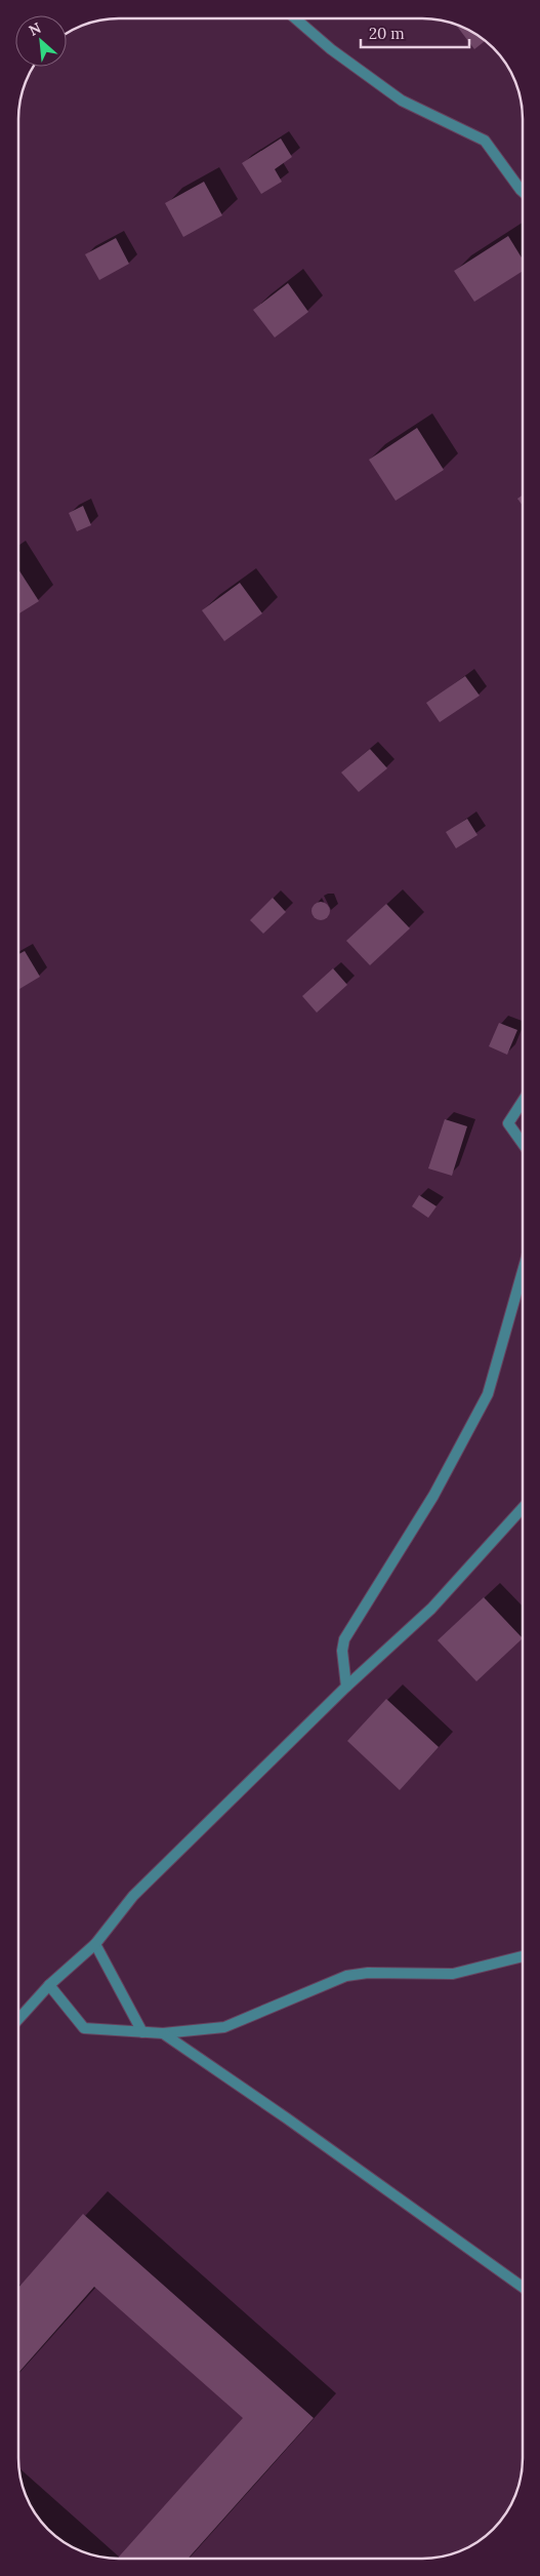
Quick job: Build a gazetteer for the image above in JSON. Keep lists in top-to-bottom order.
{
  "scale_bar": "20 m",
  "north": "top left"
}
